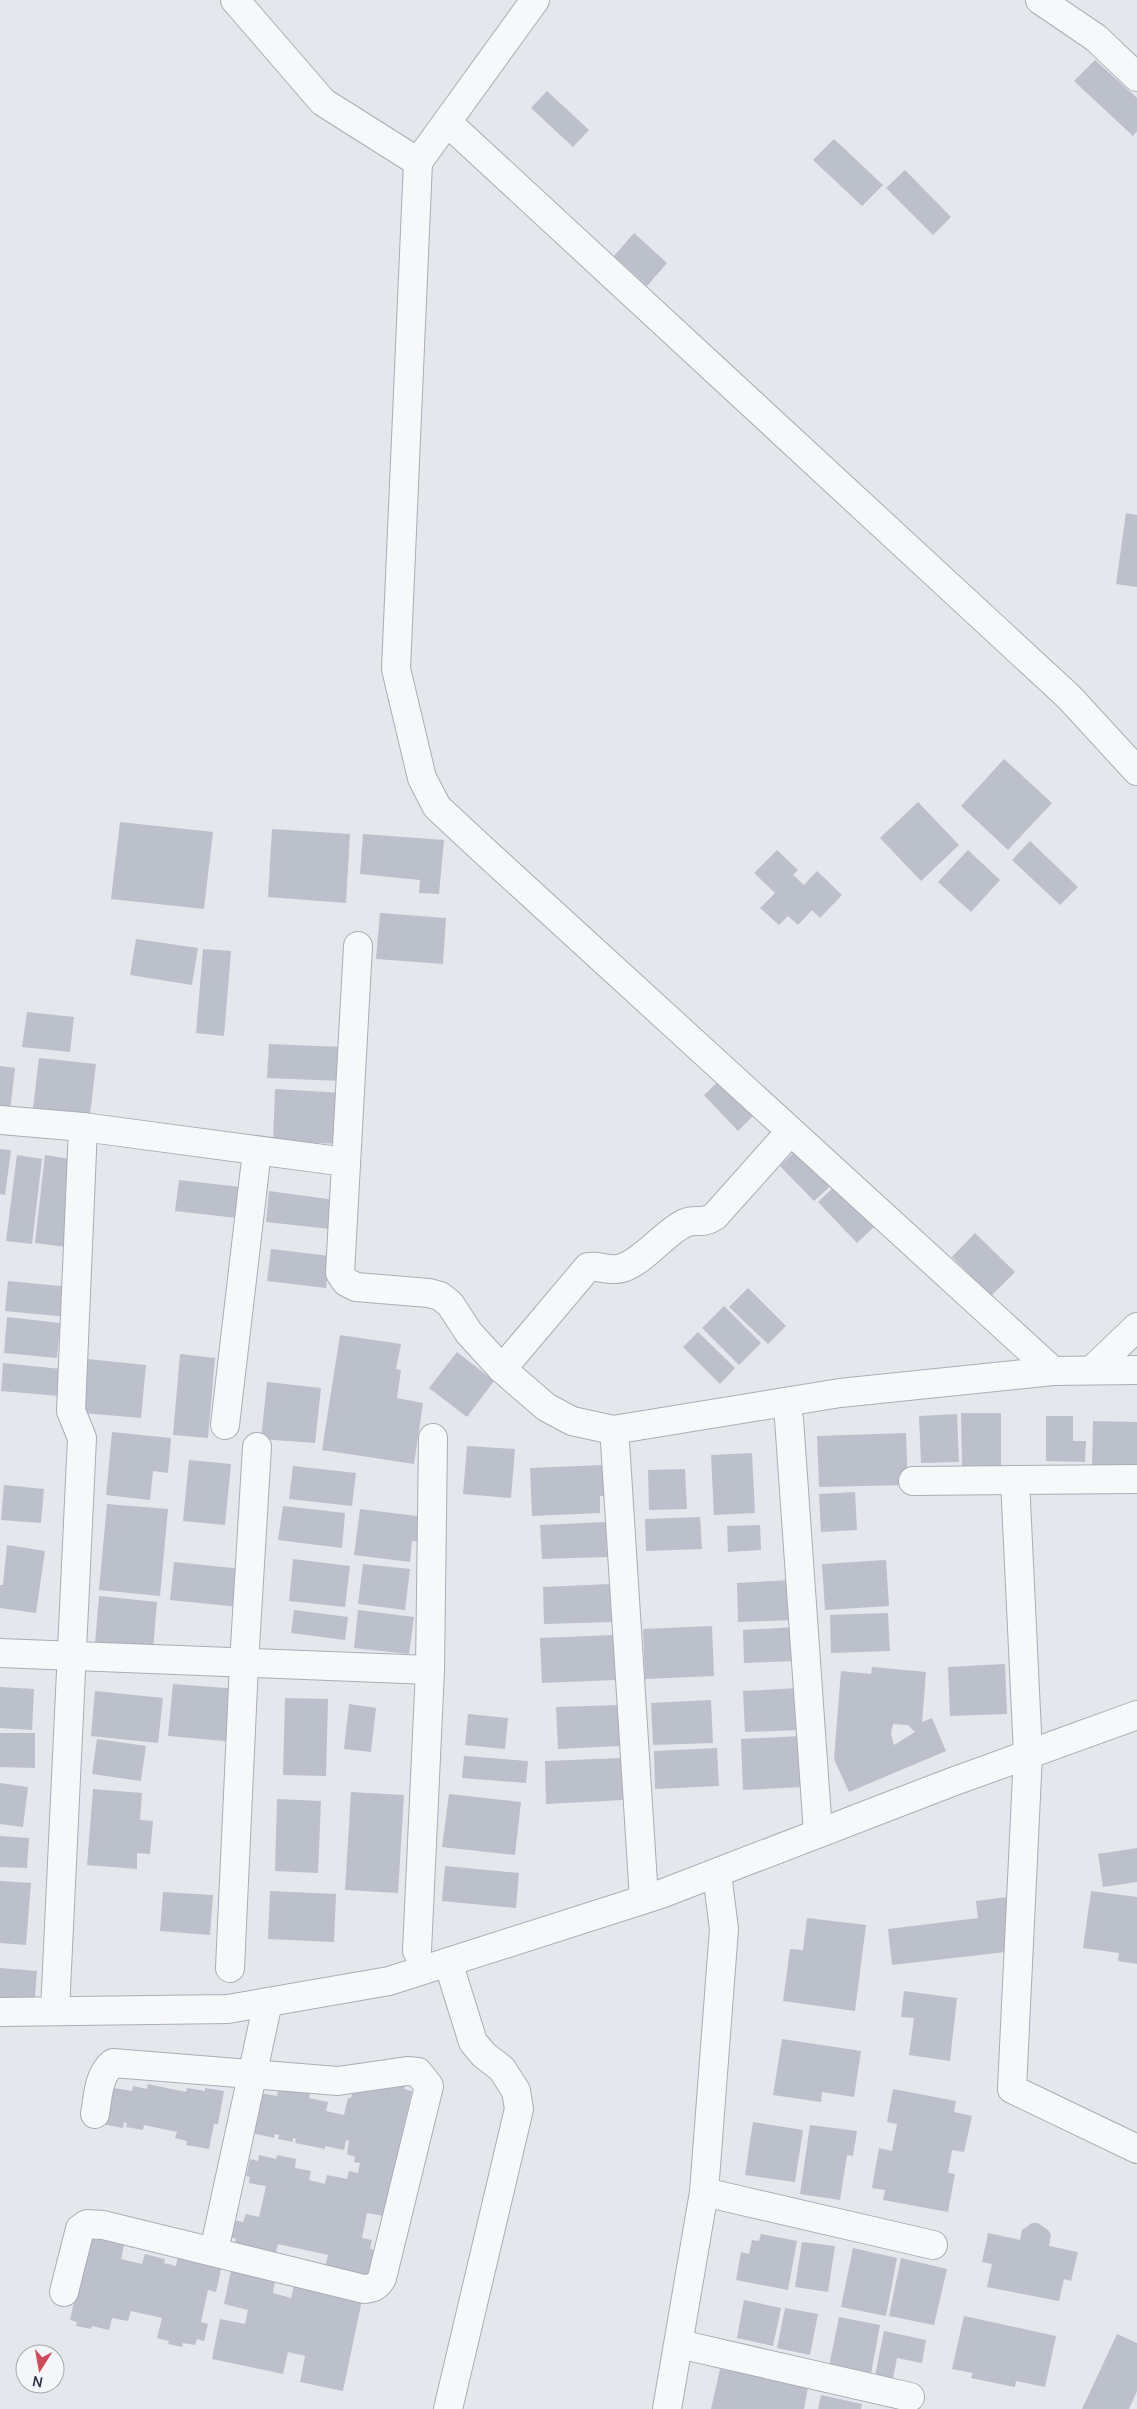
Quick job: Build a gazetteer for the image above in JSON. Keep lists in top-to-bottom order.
{
  "north": "bottom"
}
